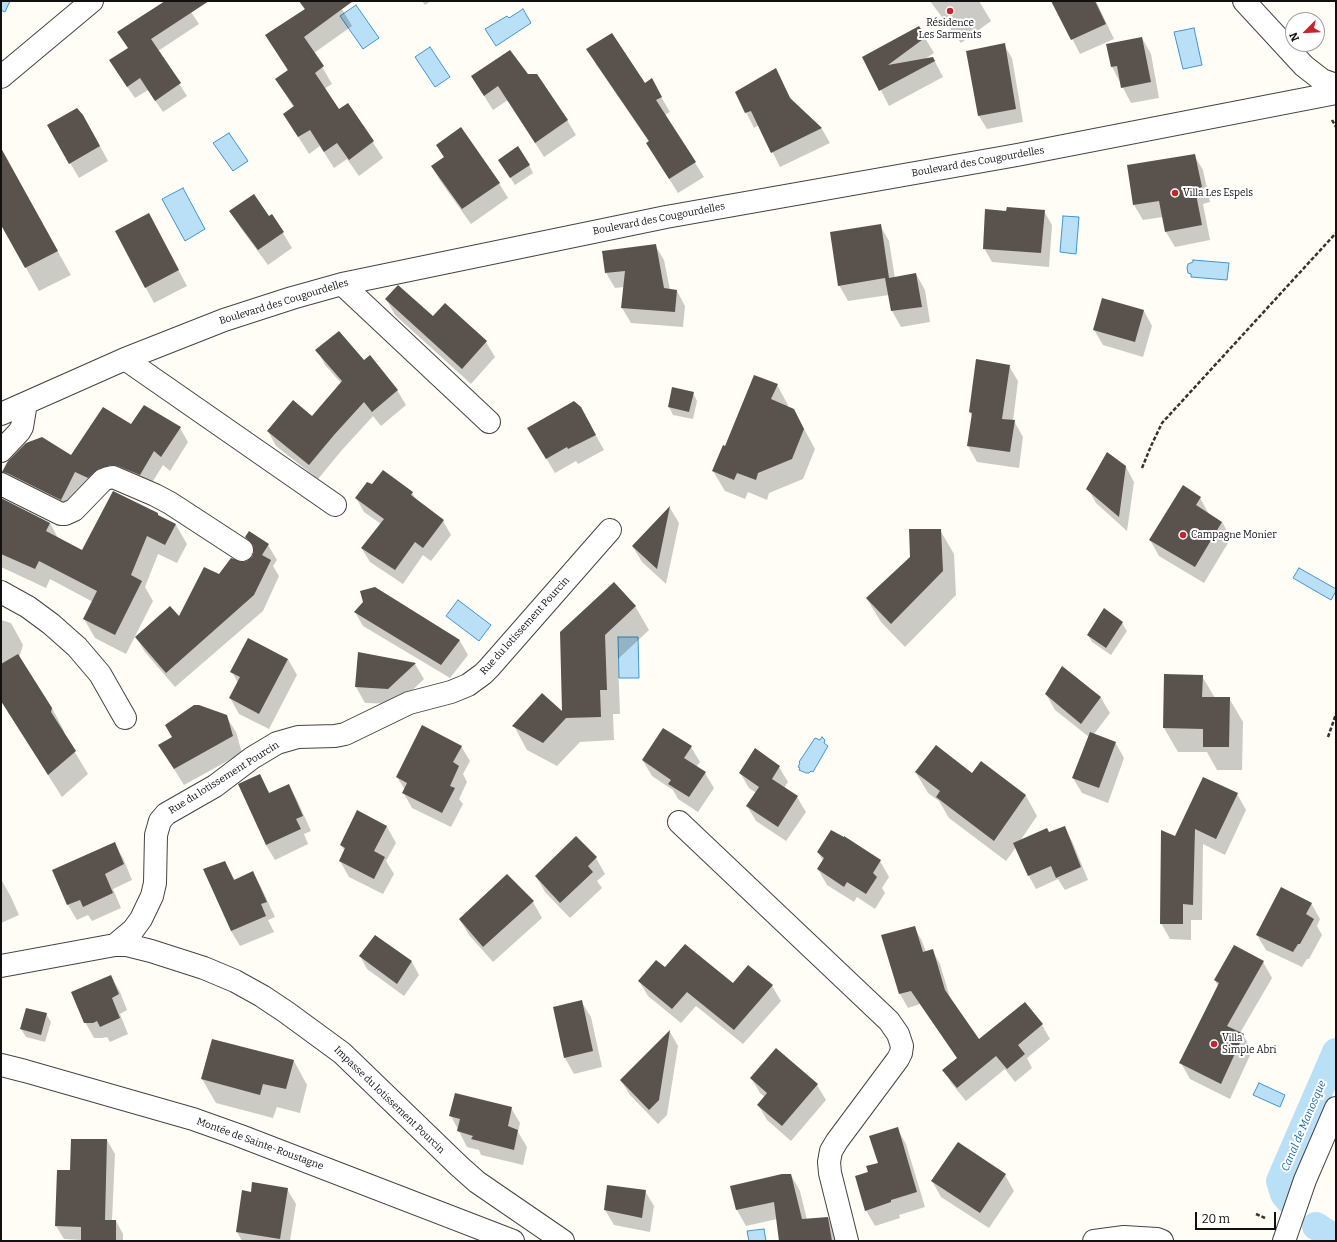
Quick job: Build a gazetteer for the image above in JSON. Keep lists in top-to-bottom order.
{
  "streets": {
    "street": [
      "Boulevard des Cougourdelles",
      "Rue du lotissement Pourcin",
      "Impasse du lotissement Pourcin",
      "Montée de Sainte-Roustagne"
    ]
  },
  "crossings": [
    ["Rue du lotissement Pourcin", "Impasse du lotissement Pourcin"]
  ],
  "water": ["Canal de Manosque"],
  "places": [
    "Résidence Les Sarments",
    "Villa Les Espels",
    "Campagne Monier",
    "Villa Simple Abri"
  ],
  "scale_bar": "20 m",
  "north": "bottom left"
}
